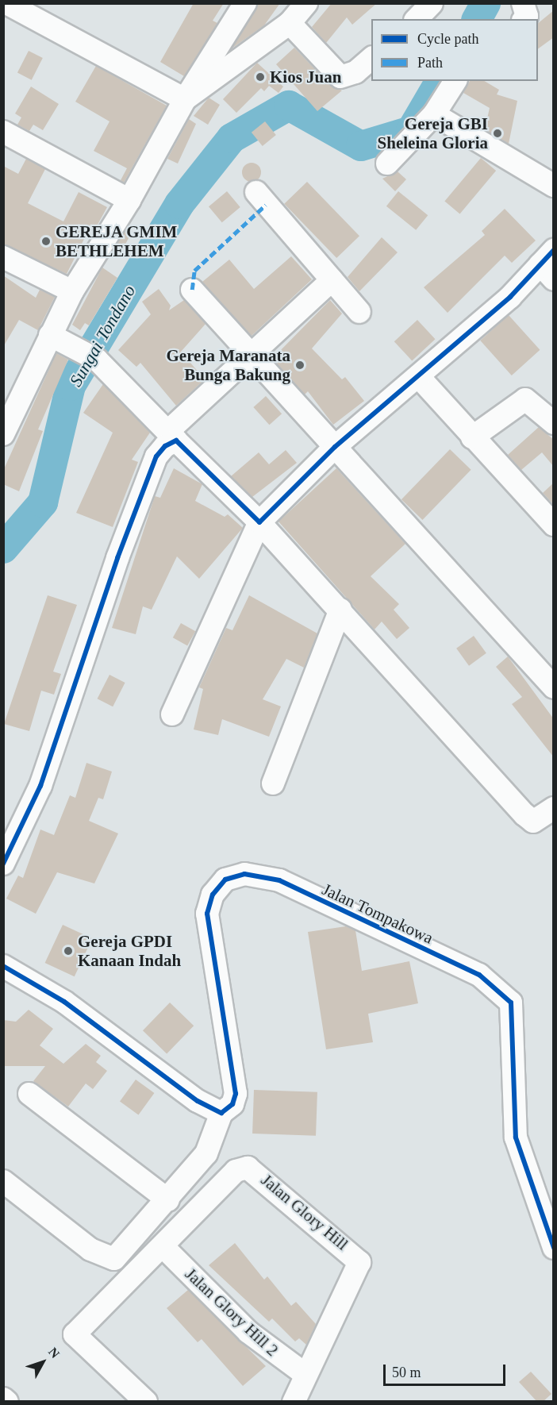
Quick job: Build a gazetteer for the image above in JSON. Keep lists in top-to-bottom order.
{
  "streets": {
    "street": ["Jalan Tompakowa", "Jalan Glory Hill", "Jalan Glory Hill 2"]
  },
  "crossings": [
    ["Jalan Glory Hill", "Jalan Glory Hill 2"]
  ],
  "water": ["Sungai Tondano"],
  "places": [
    "Kios Juan",
    "Gereja GBI Sheleina Gloria",
    "GEREJA GMIM BETHLEHEM",
    "Gereja Maranata Bunga Bakung",
    "Gereja GPDI Kanaan Indah"
  ],
  "legend": ["Cycle path", "Path"],
  "scale_bar": "50 m",
  "north": "top right"
}
